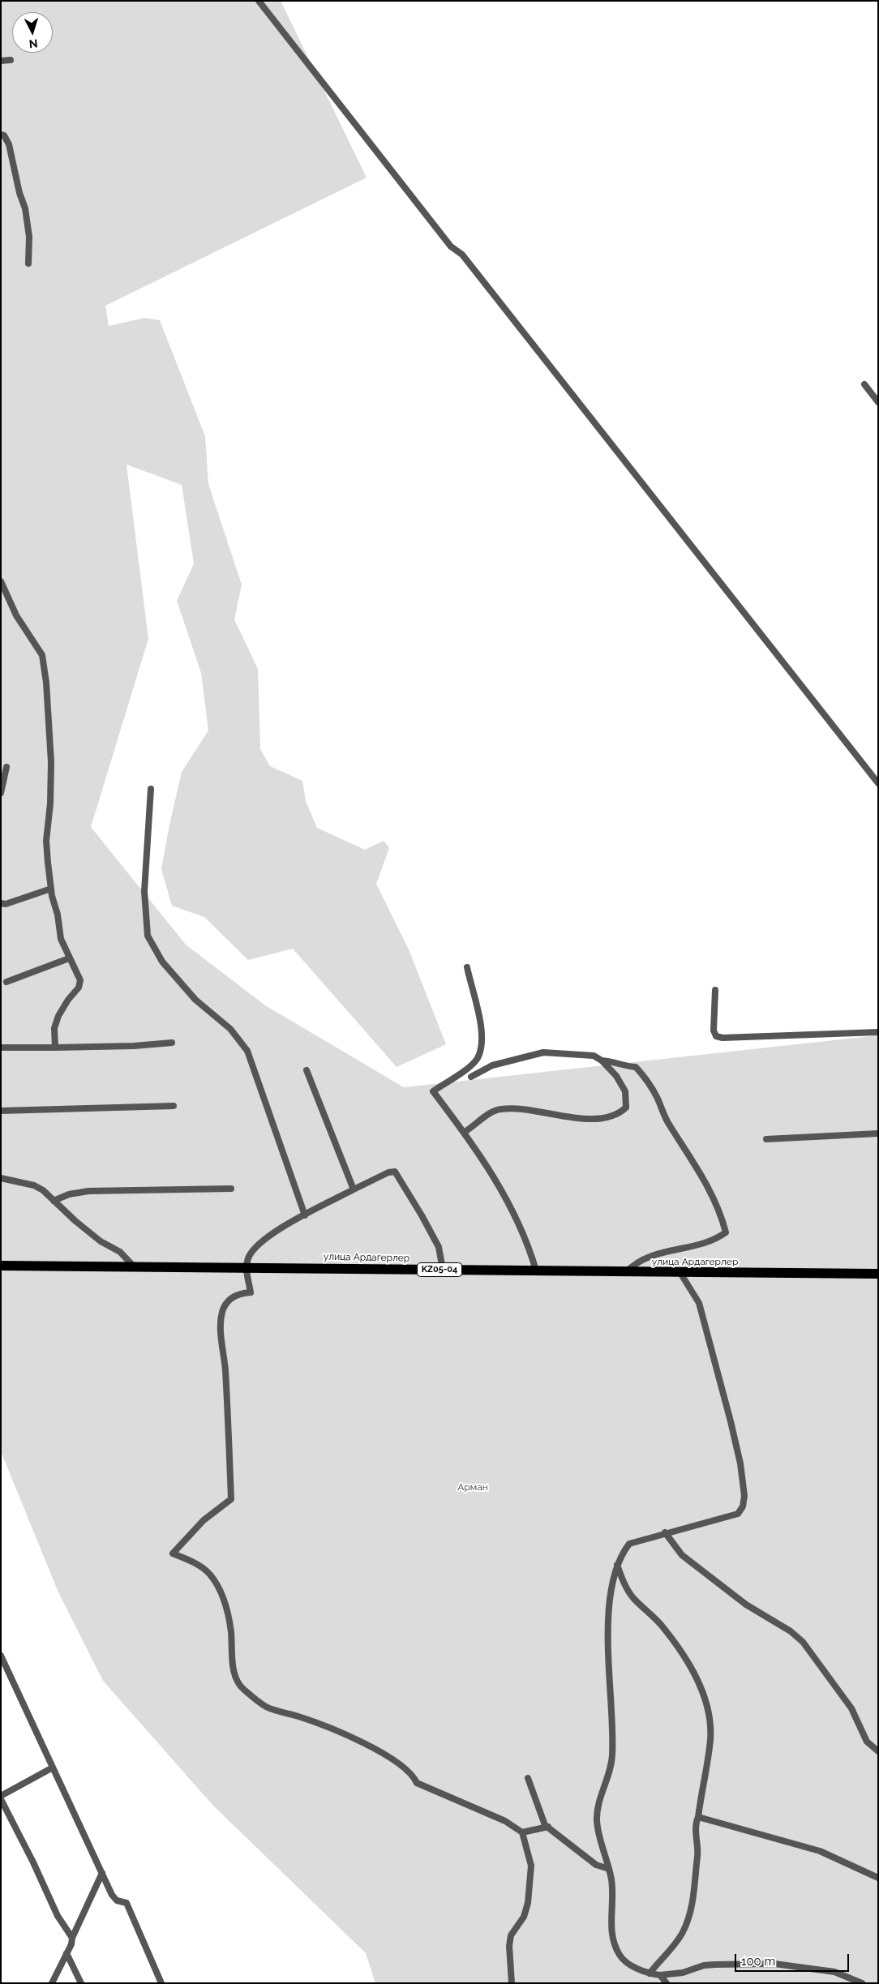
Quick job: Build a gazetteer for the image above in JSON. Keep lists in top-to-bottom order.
{
  "streets": {
    "main road": ["улица Ардагерлер", "KZ05-04"]
  },
  "parks": ["Арман"],
  "scale_bar": "100 m",
  "north": "bottom"
}
